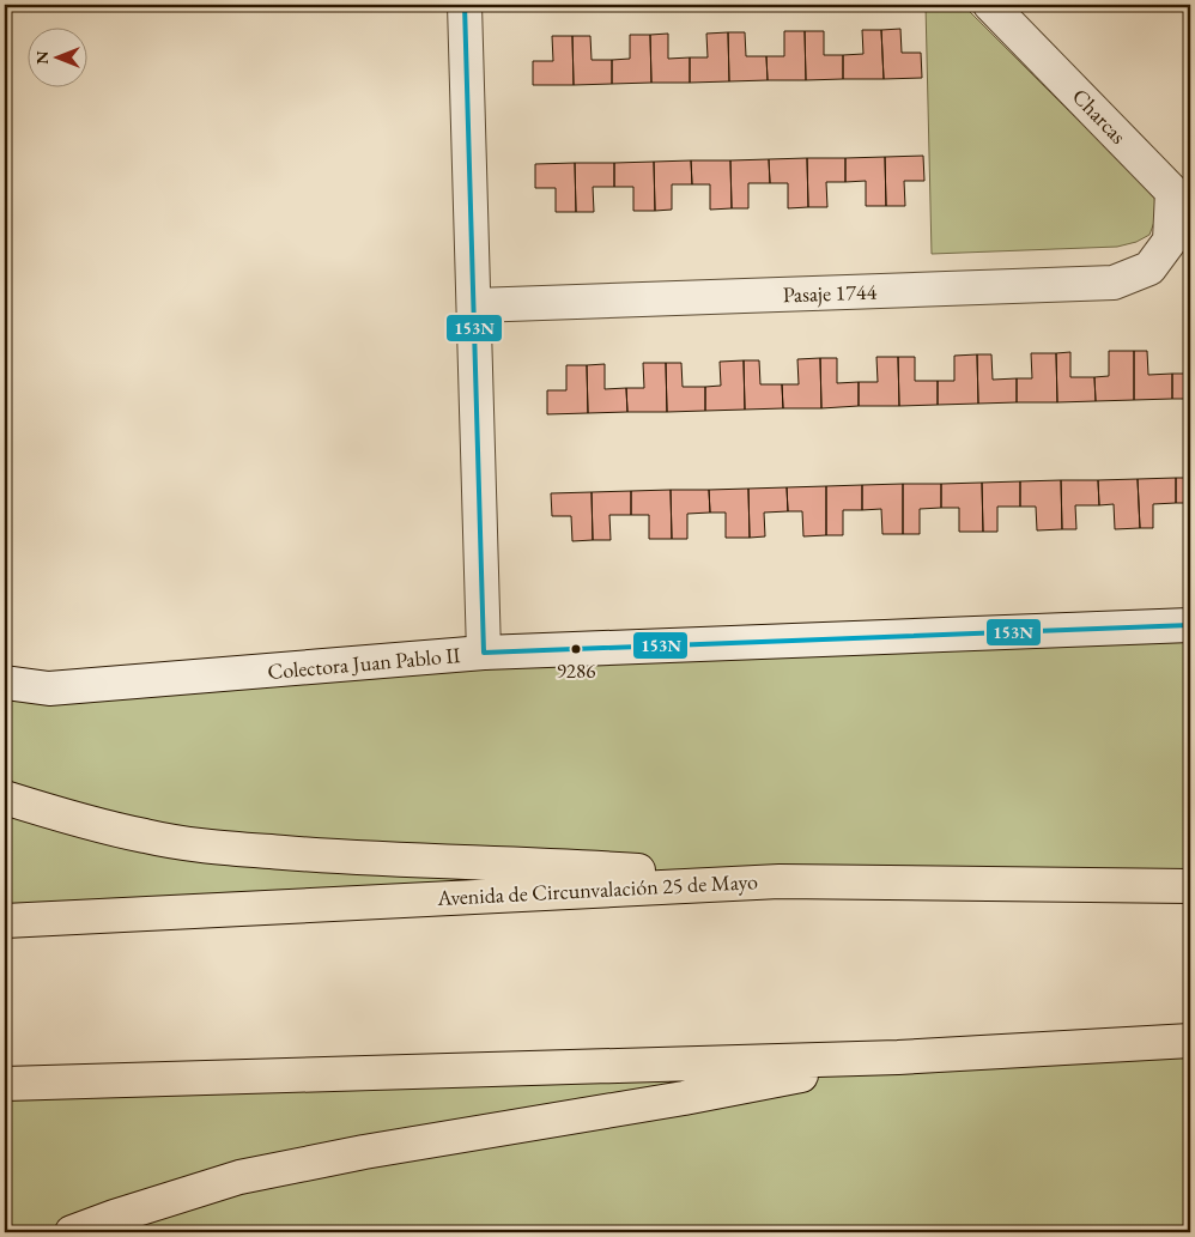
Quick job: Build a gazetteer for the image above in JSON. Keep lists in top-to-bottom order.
{
  "streets": {
    "highway": ["Avenida de Circunvalación 25 de Mayo"],
    "street": ["Charcas", "Pasaje 1744", "Colectora Juan Pablo II"]
  },
  "crossings": [
    ["Charcas", "Pasaje 1744"]
  ],
  "places": ["9286"],
  "lines": ["transit line 153N"],
  "north": "left"
}
